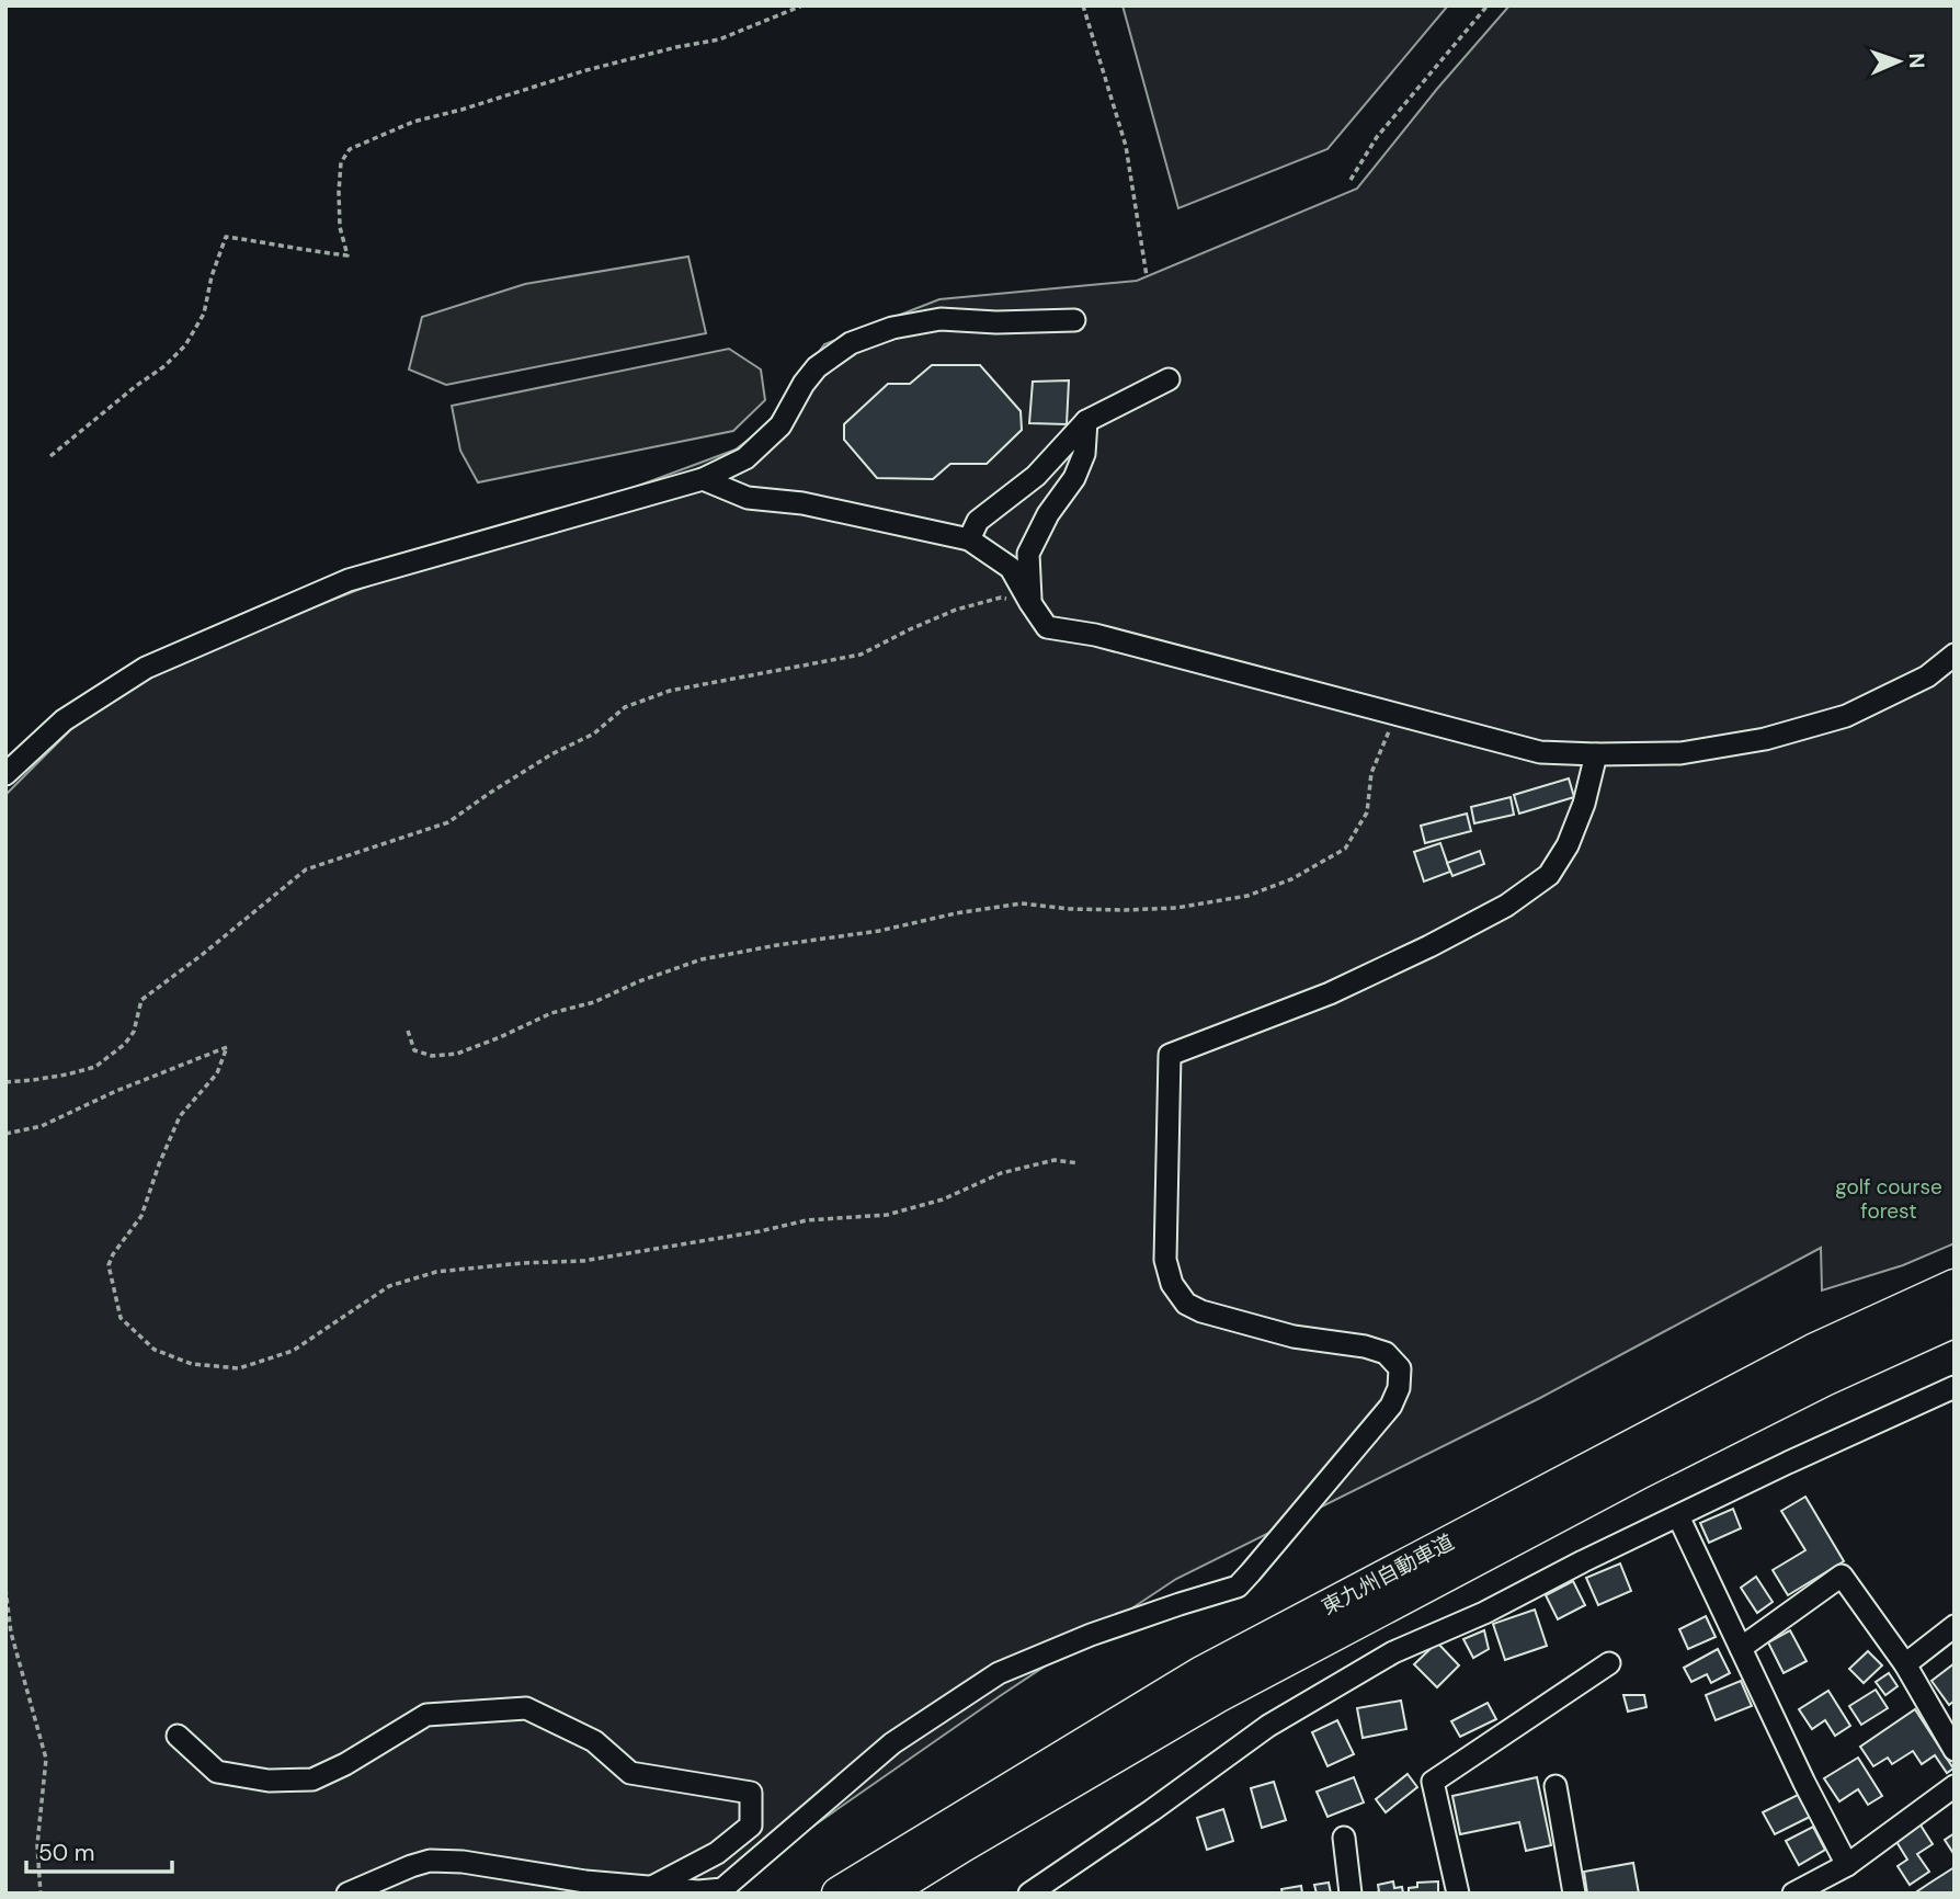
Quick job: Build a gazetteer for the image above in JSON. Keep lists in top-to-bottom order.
{
  "streets": {
    "highway": ["東九州自動車道"]
  },
  "parks": ["golf course forest"],
  "scale_bar": "50 m",
  "north": "right"
}
